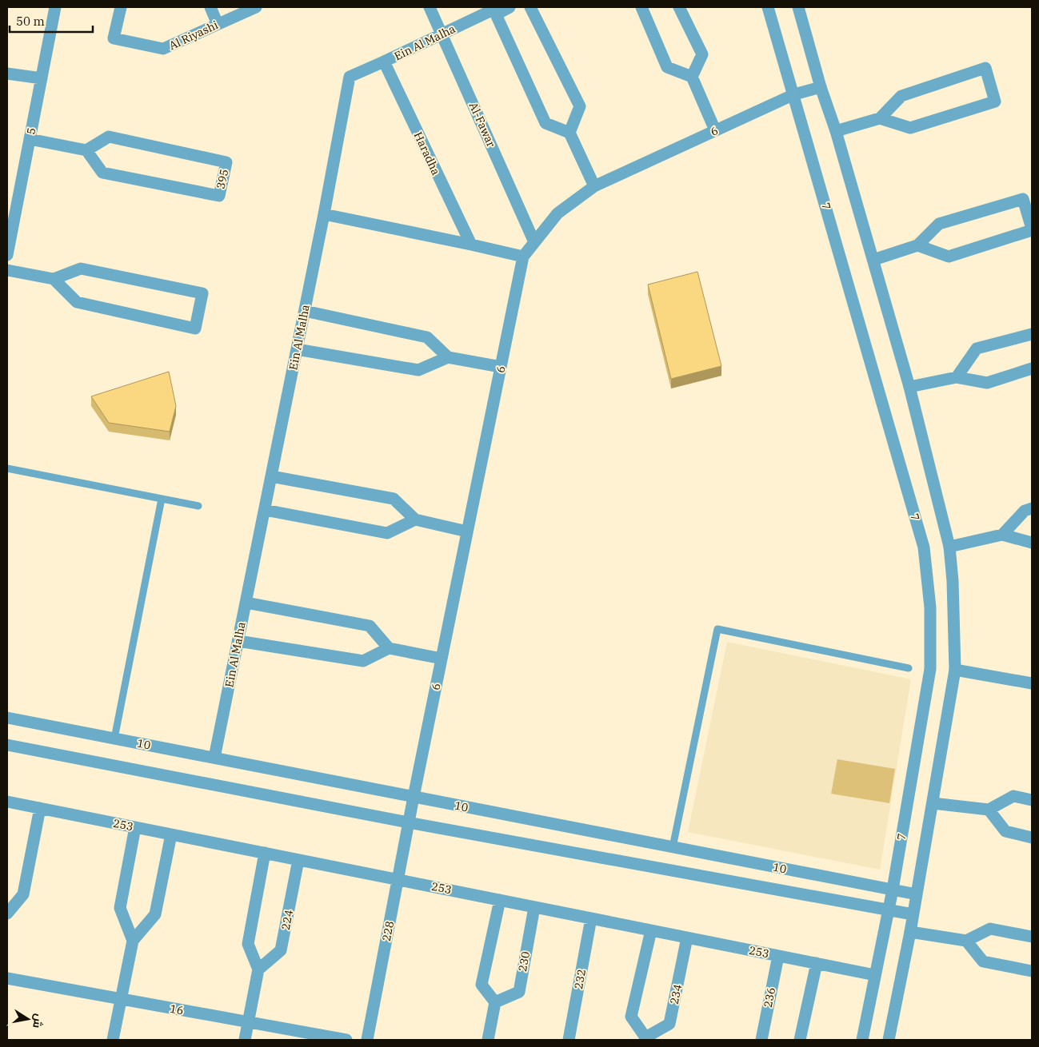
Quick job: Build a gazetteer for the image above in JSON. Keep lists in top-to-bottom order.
{
  "streets": {
    "street": [
      "Al Riyashi",
      "Ein Al Malha",
      "Al-Fawar",
      "5",
      "6",
      "Haradha",
      "395",
      "7",
      "10",
      "253",
      "224",
      "228",
      "230",
      "232",
      "234",
      "236",
      "16"
    ]
  },
  "crossings": [
    ["Ein Al Malha", "Al-Fawar"],
    ["Ein Al Malha", "Haradha"],
    ["Ein Al Malha", "10"],
    ["Al-Fawar", "6"],
    ["6", "7"],
    ["6", "10"],
    ["6", "228"],
    ["7", "10"],
    ["7", "253"],
    ["10", "228"],
    ["253", "224"],
    ["253", "228"],
    ["253", "230"],
    ["253", "232"],
    ["253", "234"],
    ["253", "236"]
  ],
  "scale_bar": "50 m",
  "north": "right"
}
